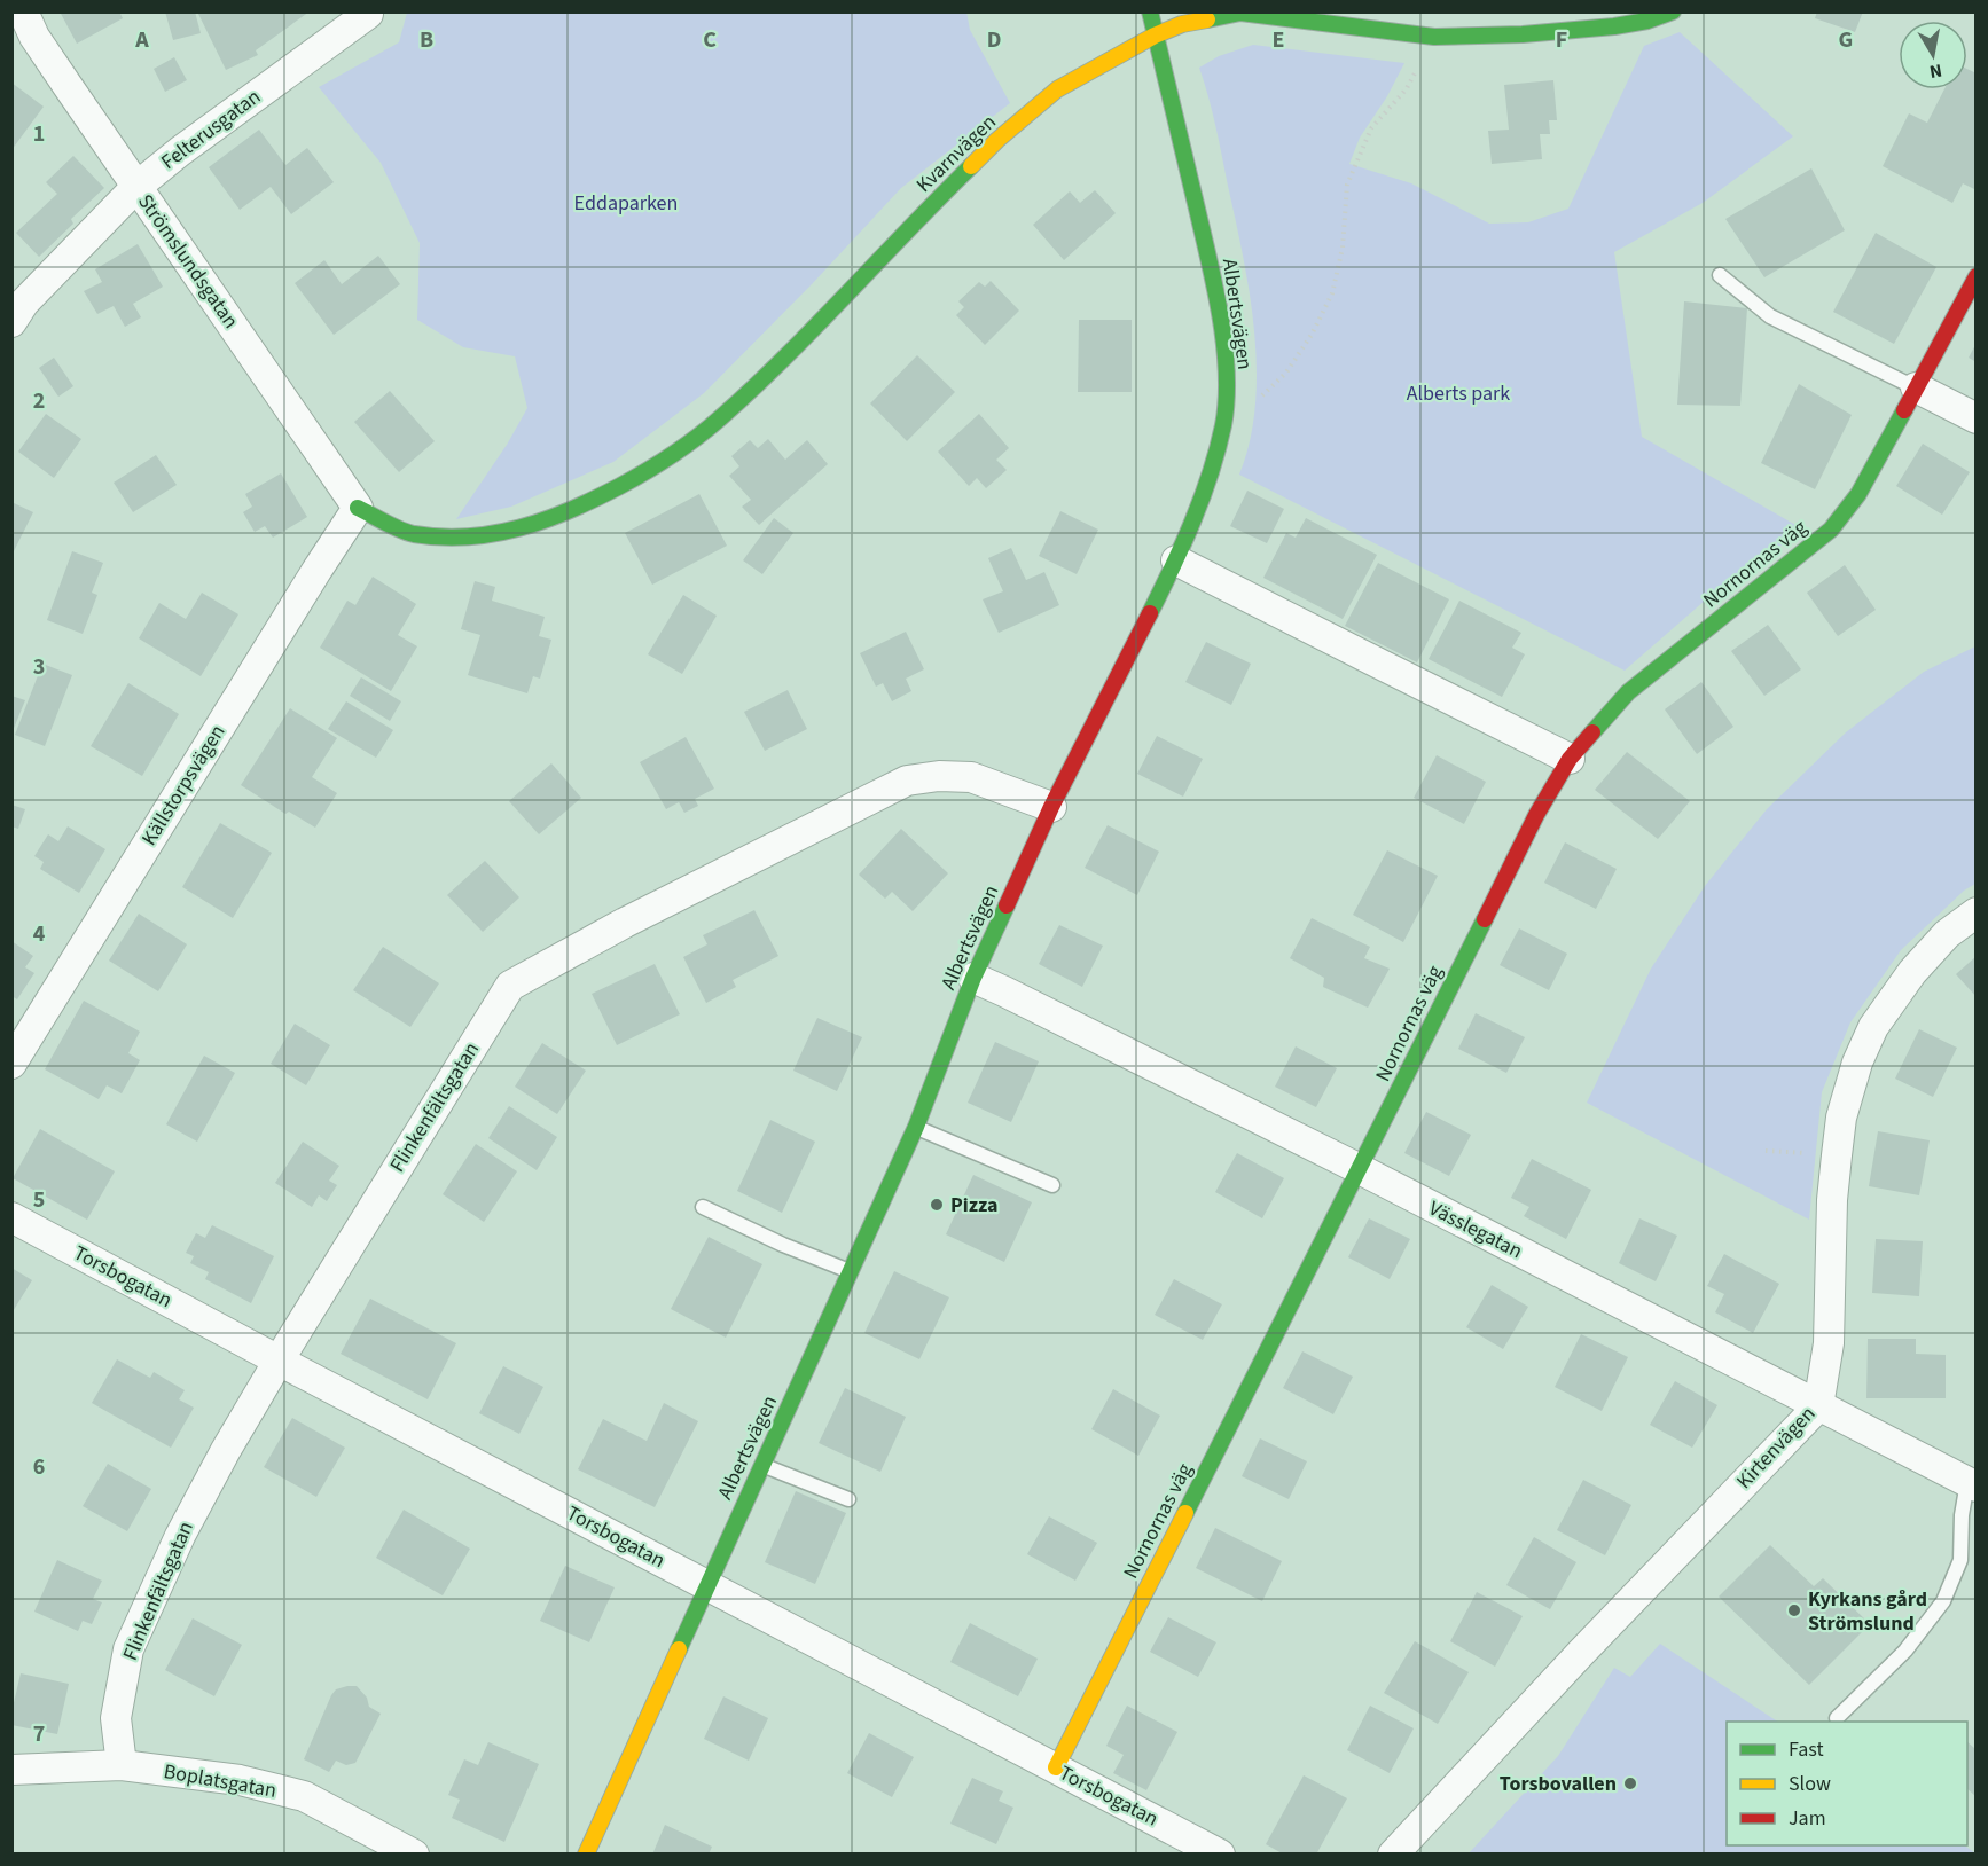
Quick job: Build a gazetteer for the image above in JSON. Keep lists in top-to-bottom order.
{
  "streets": {
    "street": [
      "Felterusgatan",
      "Kvarnvägen",
      "Strömslundsgatan",
      "Albertsvägen",
      "Nornornas väg",
      "Källstorpsvägen",
      "Flinkenfältsgatan",
      "Vässlegatan",
      "Torsbogatan",
      "Kirtenvägen",
      "Boplatsgatan"
    ]
  },
  "crossings": [
    ["Felterusgatan", "Strömslundsgatan"],
    ["Kvarnvägen", "Strömslundsgatan"],
    ["Kvarnvägen", "Albertsvägen"],
    ["Kvarnvägen", "Källstorpsvägen"],
    ["Strömslundsgatan", "Källstorpsvägen"],
    ["Albertsvägen", "Flinkenfältsgatan"],
    ["Albertsvägen", "Vässlegatan"],
    ["Albertsvägen", "Torsbogatan"],
    ["Nornornas väg", "Vässlegatan"],
    ["Nornornas väg", "Torsbogatan"],
    ["Flinkenfältsgatan", "Torsbogatan"],
    ["Flinkenfältsgatan", "Boplatsgatan"],
    ["Vässlegatan", "Kirtenvägen"]
  ],
  "parks": ["Eddaparken", "Alberts park"],
  "places": ["Pizza", "Kyrkans gård Strömslund", "Torsbovallen"],
  "legend": ["Fast", "Slow", "Jam"],
  "north": "bottom",
  "grid": {
    "columns": [
      "A",
      "B",
      "C",
      "D",
      "E",
      "F",
      "G"
    ],
    "rows": [
      "1",
      "2",
      "3",
      "4",
      "5",
      "6",
      "7"
    ]
  }
}
